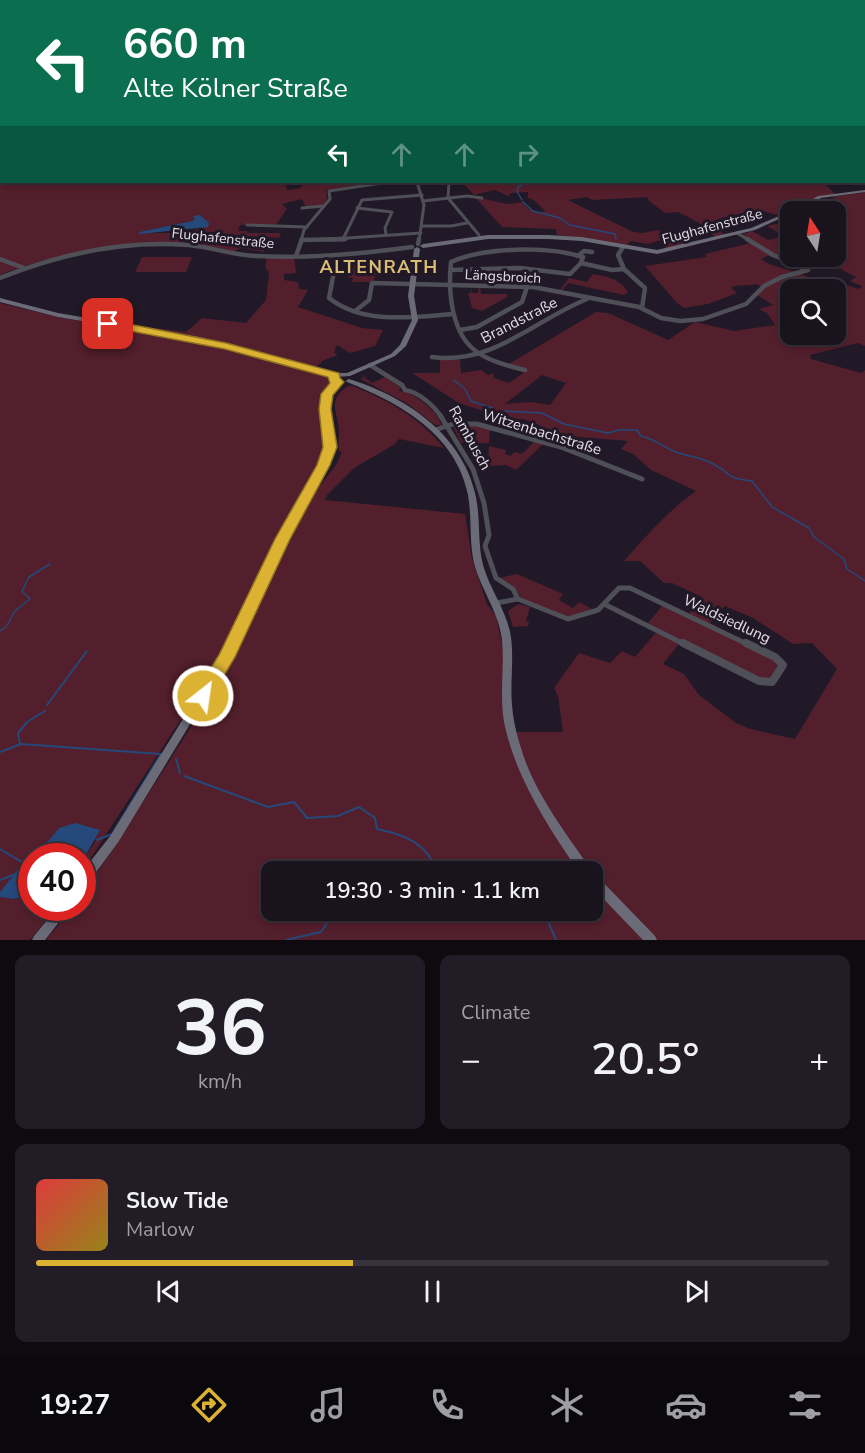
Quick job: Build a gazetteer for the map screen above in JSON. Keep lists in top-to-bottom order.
{
  "streets": {
    "main road": ["Flughafenstraße", "Rambusch"],
    "street": [
      "Längsbroich",
      "Brandstraße",
      "Witzenbachstraße",
      "Waldsiedlung"
    ]
  },
  "crossings": [
    ["Längsbroich", "Brandstraße"],
    ["Witzenbachstraße", "Rambusch"],
    ["Rambusch", "Waldsiedlung"]
  ],
  "districts": ["ALTENRATH"],
  "north": "top",
  "page": {
    "turn": ["660 m", "Alte Kölner Straße"],
    "limit": "40",
    "trip": "19:30 · 3 min · 1.1 km",
    "tile": [
      ["36", "km/h"],
      "Climate"
    ],
    "heat": ["−", "20.5°", "+"],
    "song": ["Slow Tide", "Marlow"],
    "tabs": "19:27"
  }
}
